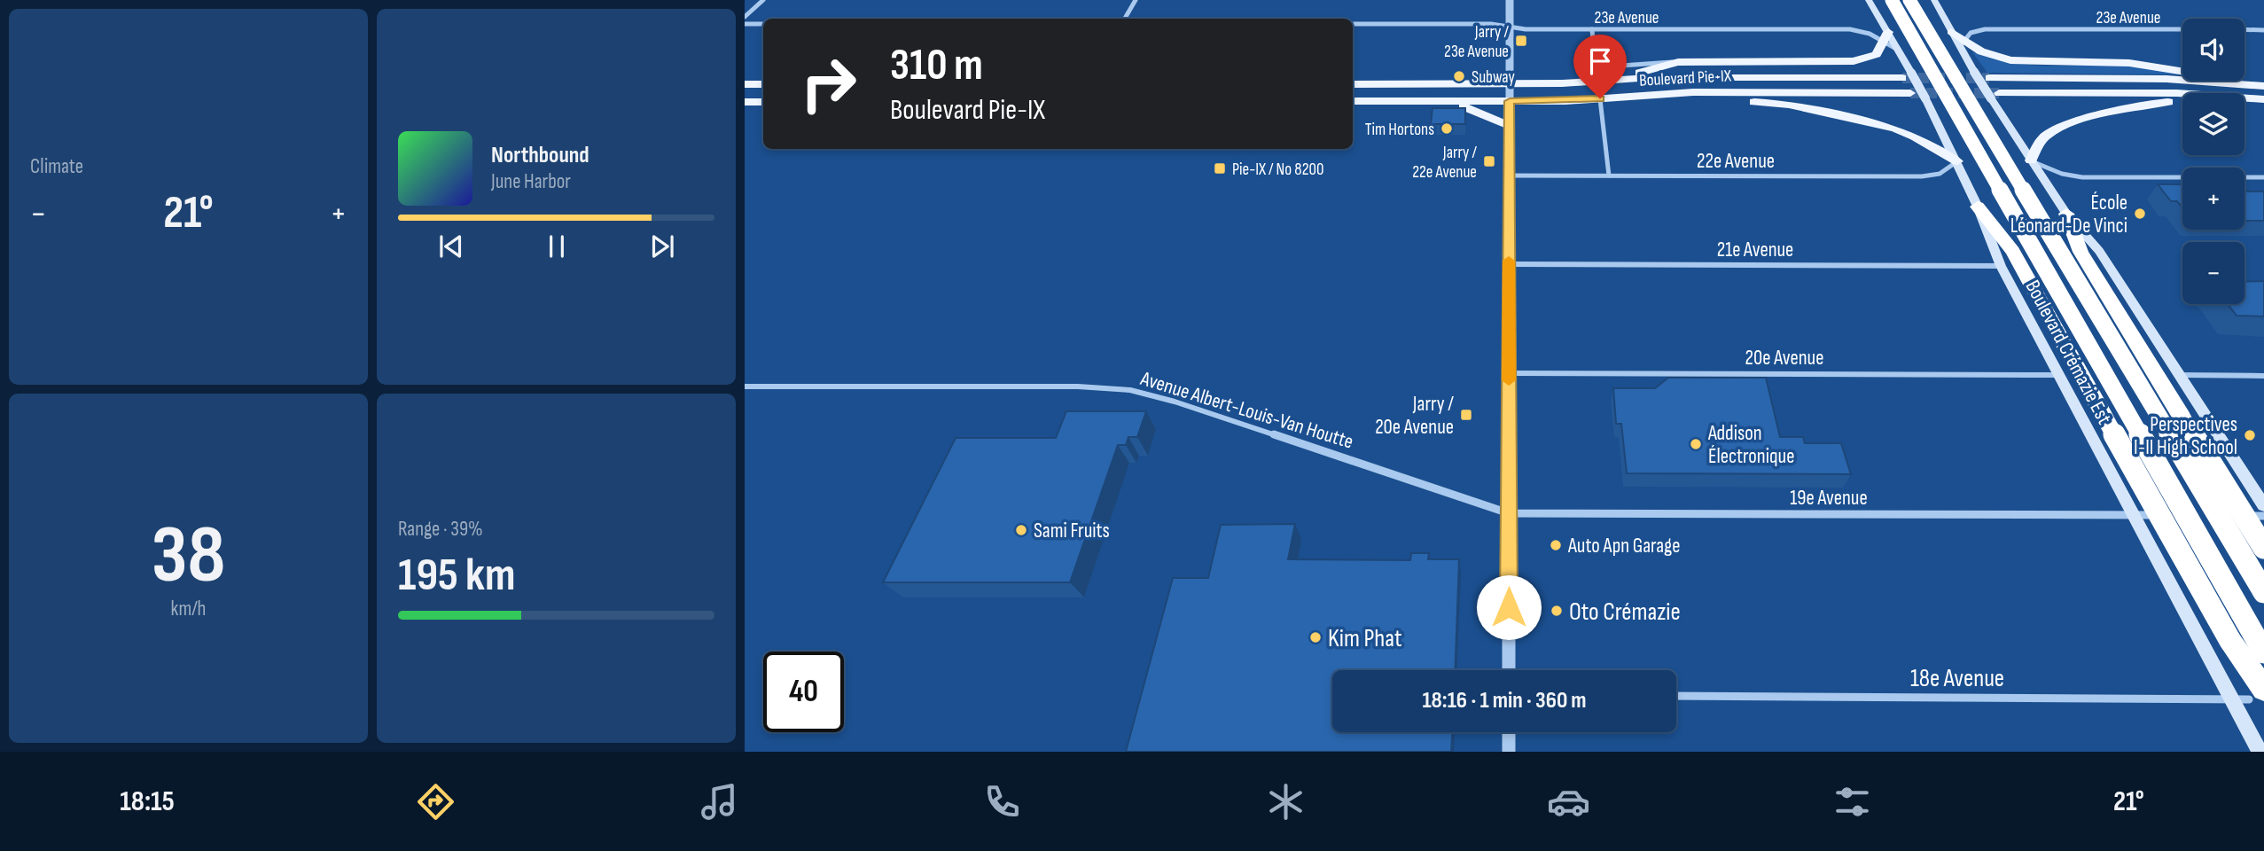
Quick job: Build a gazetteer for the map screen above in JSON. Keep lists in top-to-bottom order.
{
  "streets": {
    "main road": ["Boulevard Pie-IX", "Boulevard Crémazie Est"],
    "street": [
      "23e Avenue",
      "22e Avenue",
      "21e Avenue",
      "20e Avenue",
      "Avenue Albert-Louis-Van Houtte",
      "19e Avenue",
      "18e Avenue"
    ]
  },
  "crossings": [
    ["23e Avenue", "Boulevard Crémazie Est"],
    ["Boulevard Pie-IX", "Boulevard Crémazie Est"],
    ["22e Avenue", "Boulevard Crémazie Est"],
    ["21e Avenue", "Boulevard Crémazie Est"],
    ["Boulevard Crémazie Est", "20e Avenue"],
    ["Boulevard Crémazie Est", "19e Avenue"],
    ["Boulevard Crémazie Est", "18e Avenue"],
    ["Avenue Albert-Louis-Van Houtte", "19e Avenue"]
  ],
  "places": {
    "transit": [
      "Jarry / 23e Avenue",
      "Jarry / 22e Avenue",
      "Pie-IX / No 8200",
      "Jarry / 20e Avenue"
    ],
    "other": [
      "Subway",
      "Tim Hortons",
      "École Léonard-De Vinci",
      "Perspectives I-II High School",
      "Addison Électronique",
      "Sami Fruits",
      "Auto Apn Garage",
      "Oto Crémazie",
      "Kim Phat"
    ]
  },
  "page": {
    "tile": [
      "Climate",
      ["38", "km/h"],
      ["Range · 39%", "195 km"]
    ],
    "map_buttons": ["+", "−"],
    "turn": ["310 m", "Boulevard Pie-IX"],
    "song": ["Northbound", "June Harbor"],
    "heat": ["−", "21°", "+"],
    "limit": "40",
    "trip": "18:16 · 1 min · 360 m",
    "tabs": ["18:15", "21°"]
  }
}
